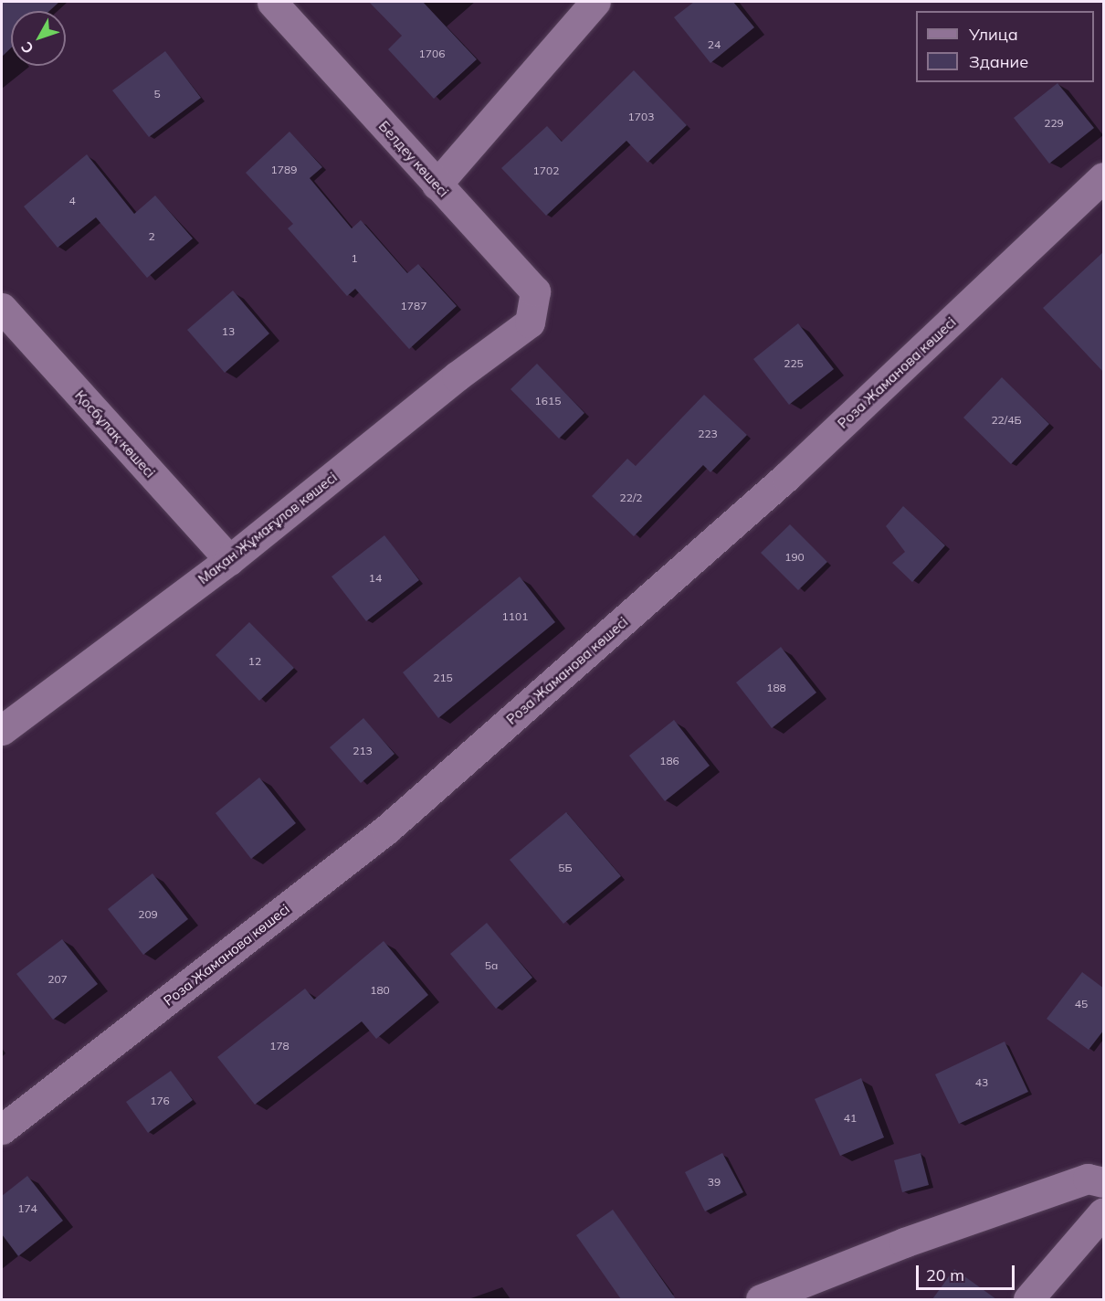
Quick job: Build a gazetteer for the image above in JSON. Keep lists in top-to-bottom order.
{
  "streets": {
    "street": [
      "Белдеу көшесі",
      "Роза Жаманова көшесі",
      "Қосбұлақ көшесі",
      "Мақан Жұмағұлов көшесі"
    ]
  },
  "crossings": [
    ["Белдеу көшесі", "Мақан Жұмағұлов көшесі"],
    ["Қосбұлақ көшесі", "Мақан Жұмағұлов көшесі"]
  ],
  "house_numbers": [
    "24",
    "1706",
    "5",
    "1703",
    "229",
    "1789",
    "1702",
    "4",
    "2",
    "1",
    "1787",
    "13",
    "225",
    "1615",
    "22/4Б",
    "223",
    "22/2",
    "190",
    "14",
    "1101",
    "12",
    "215",
    "188",
    "213",
    "186",
    "5Б",
    "209",
    "5а",
    "207",
    "180",
    "45",
    "178",
    "43",
    "176",
    "41",
    "39",
    "174"
  ],
  "legend": ["Улица", "Здание"],
  "scale_bar": "20 m",
  "north": "bottom left"
}
